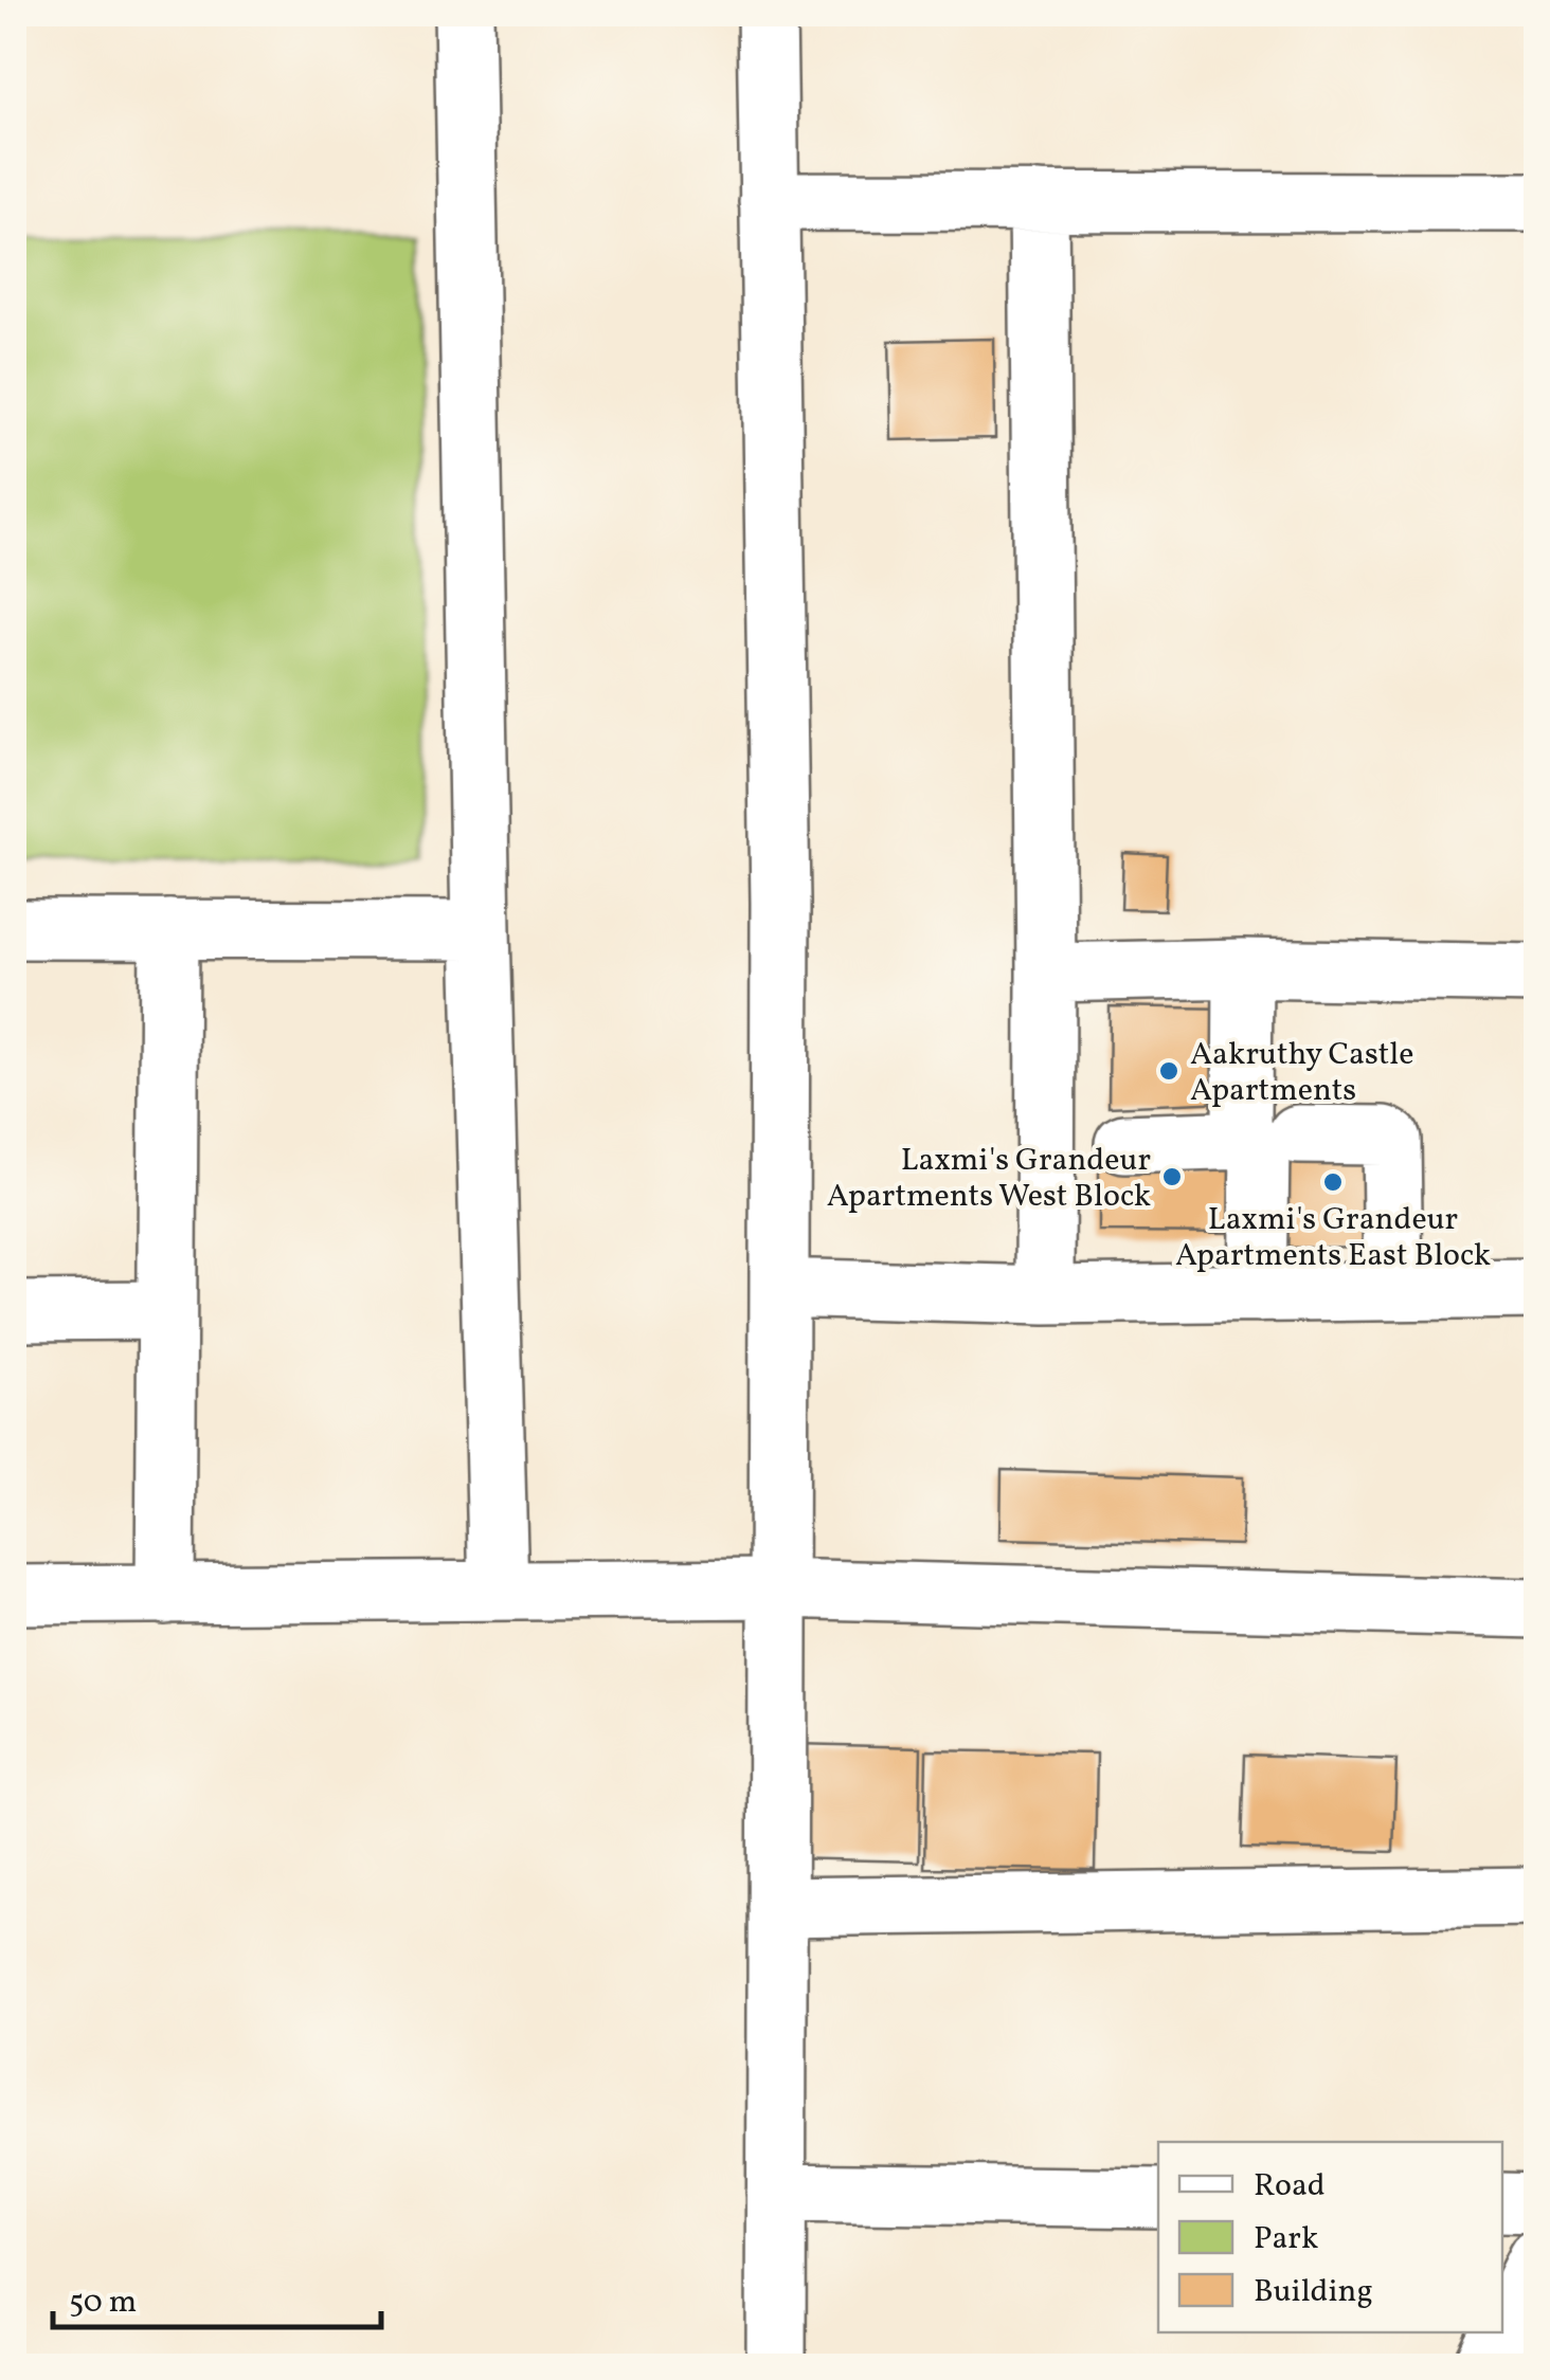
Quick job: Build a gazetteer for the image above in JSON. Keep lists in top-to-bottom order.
{
  "places": ["Aakruthy Castle Apartments", "Laxmi's Grandeur Apartments West Block", "Laxmi's Grandeur Apartments East Block"],
  "legend": ["Road", "Park", "Building"],
  "scale_bar": "50 m"
}
